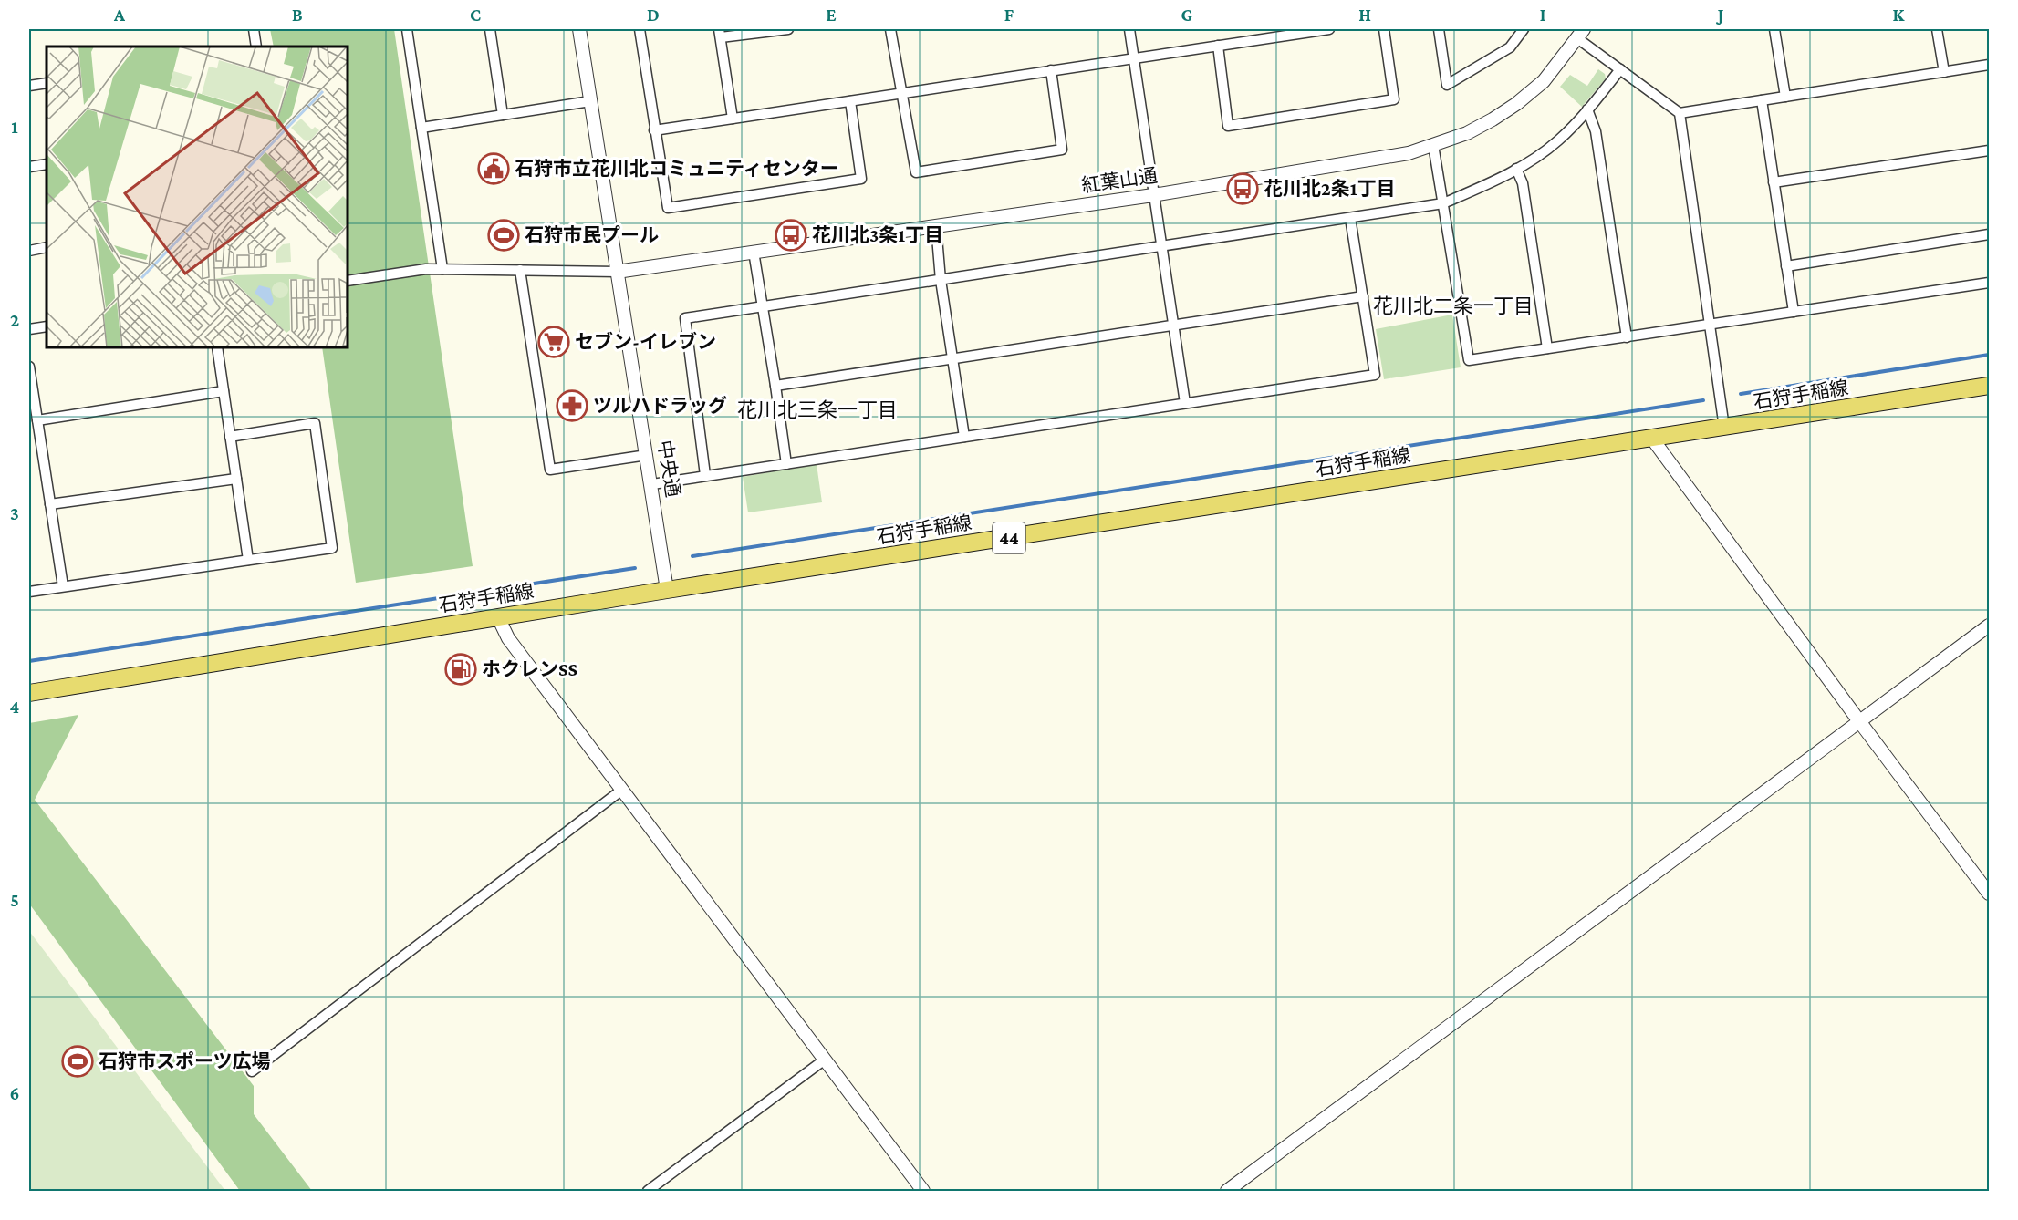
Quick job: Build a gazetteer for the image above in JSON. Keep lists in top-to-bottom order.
{
  "streets": {
    "main road": ["石狩手稲線", "44"],
    "street": ["紅葉山通", "中央通"]
  },
  "crossings": [
    ["紅葉山通", "中央通"],
    ["石狩手稲線", "中央通"]
  ],
  "districts": ["花川北二条一丁目", "花川北三条一丁目"],
  "places": {
    "public building": ["石狩市立花川北コミュニティセンター"],
    "bus stop": ["花川北2条1丁目", "花川北3条1丁目"],
    "sports": ["石狩市民プール", "石狩市スポーツ広場"],
    "supermarket": ["セブン-イレブン"],
    "pharmacy": ["ツルハドラッグ"],
    "fuel station": ["ホクレンSS"]
  },
  "grid": {
    "columns": [
      "A",
      "B",
      "C",
      "D",
      "E",
      "F",
      "G",
      "H",
      "I",
      "J",
      "K"
    ],
    "rows": [
      "1",
      "2",
      "3",
      "4",
      "5",
      "6"
    ]
  }
}
